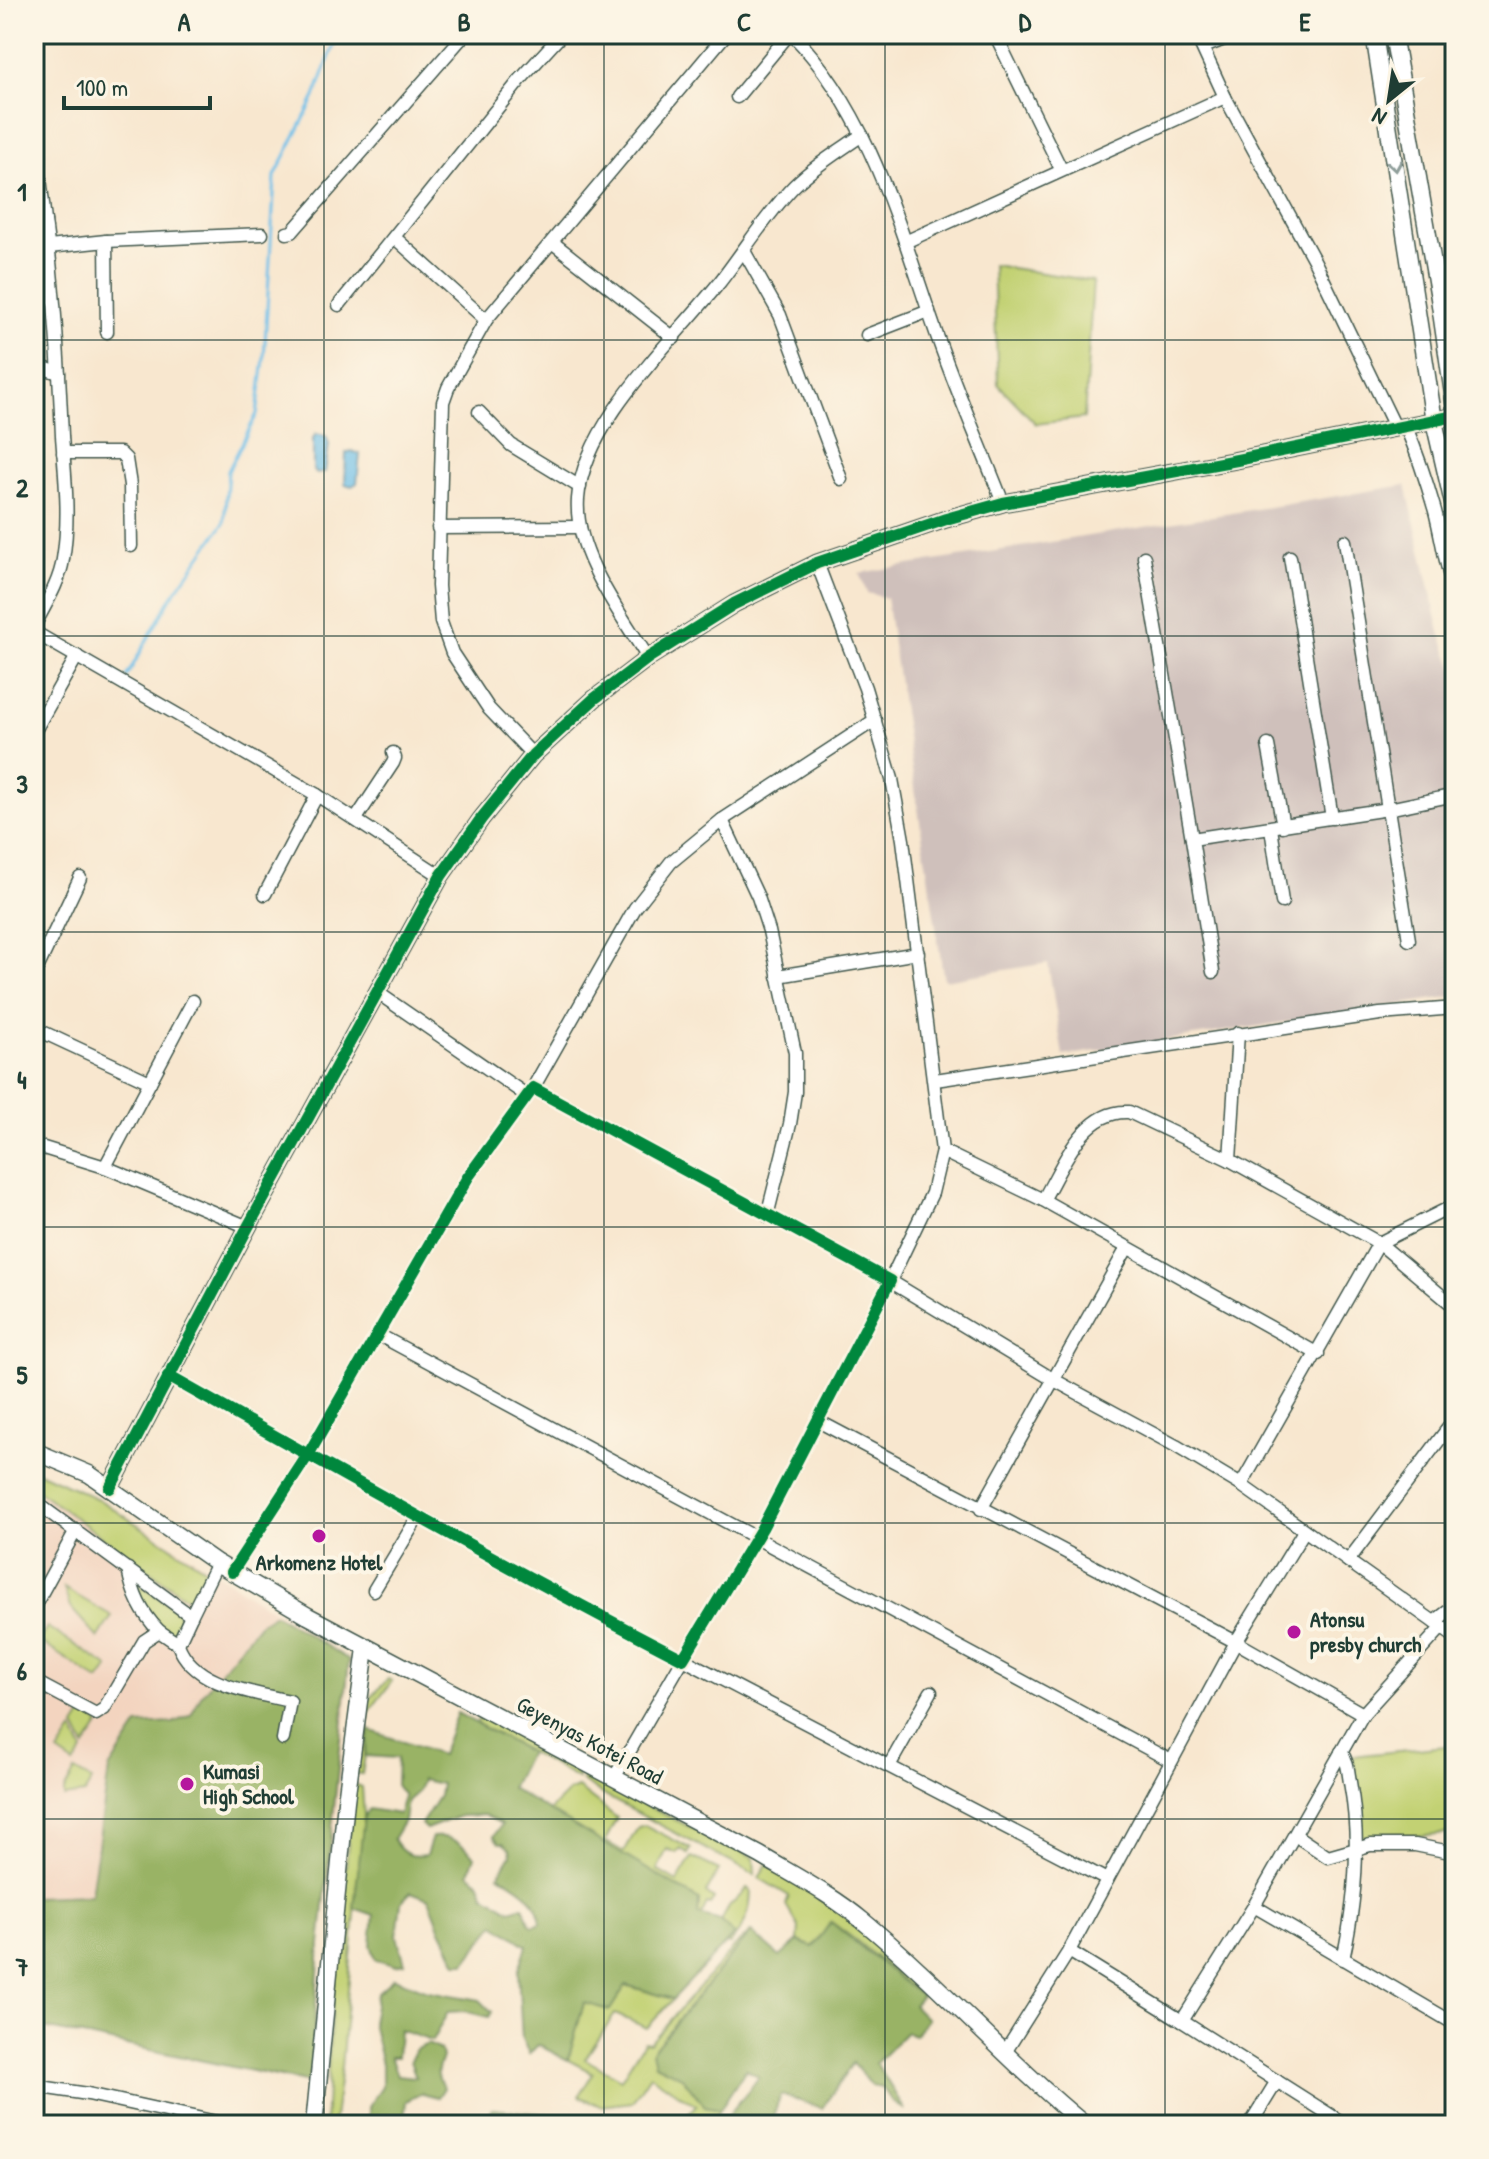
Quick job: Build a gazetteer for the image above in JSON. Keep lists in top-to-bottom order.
{
  "streets": {
    "street": ["Geyenyas Kotei Road"]
  },
  "places": ["Arkomenz Hotel", "Atonsu presby church", "Kumasi High School"],
  "scale_bar": "100 m",
  "north": "bottom left",
  "grid": {
    "columns": [
      "A",
      "B",
      "C",
      "D",
      "E"
    ],
    "rows": [
      "1",
      "2",
      "3",
      "4",
      "5",
      "6",
      "7"
    ]
  }
}
